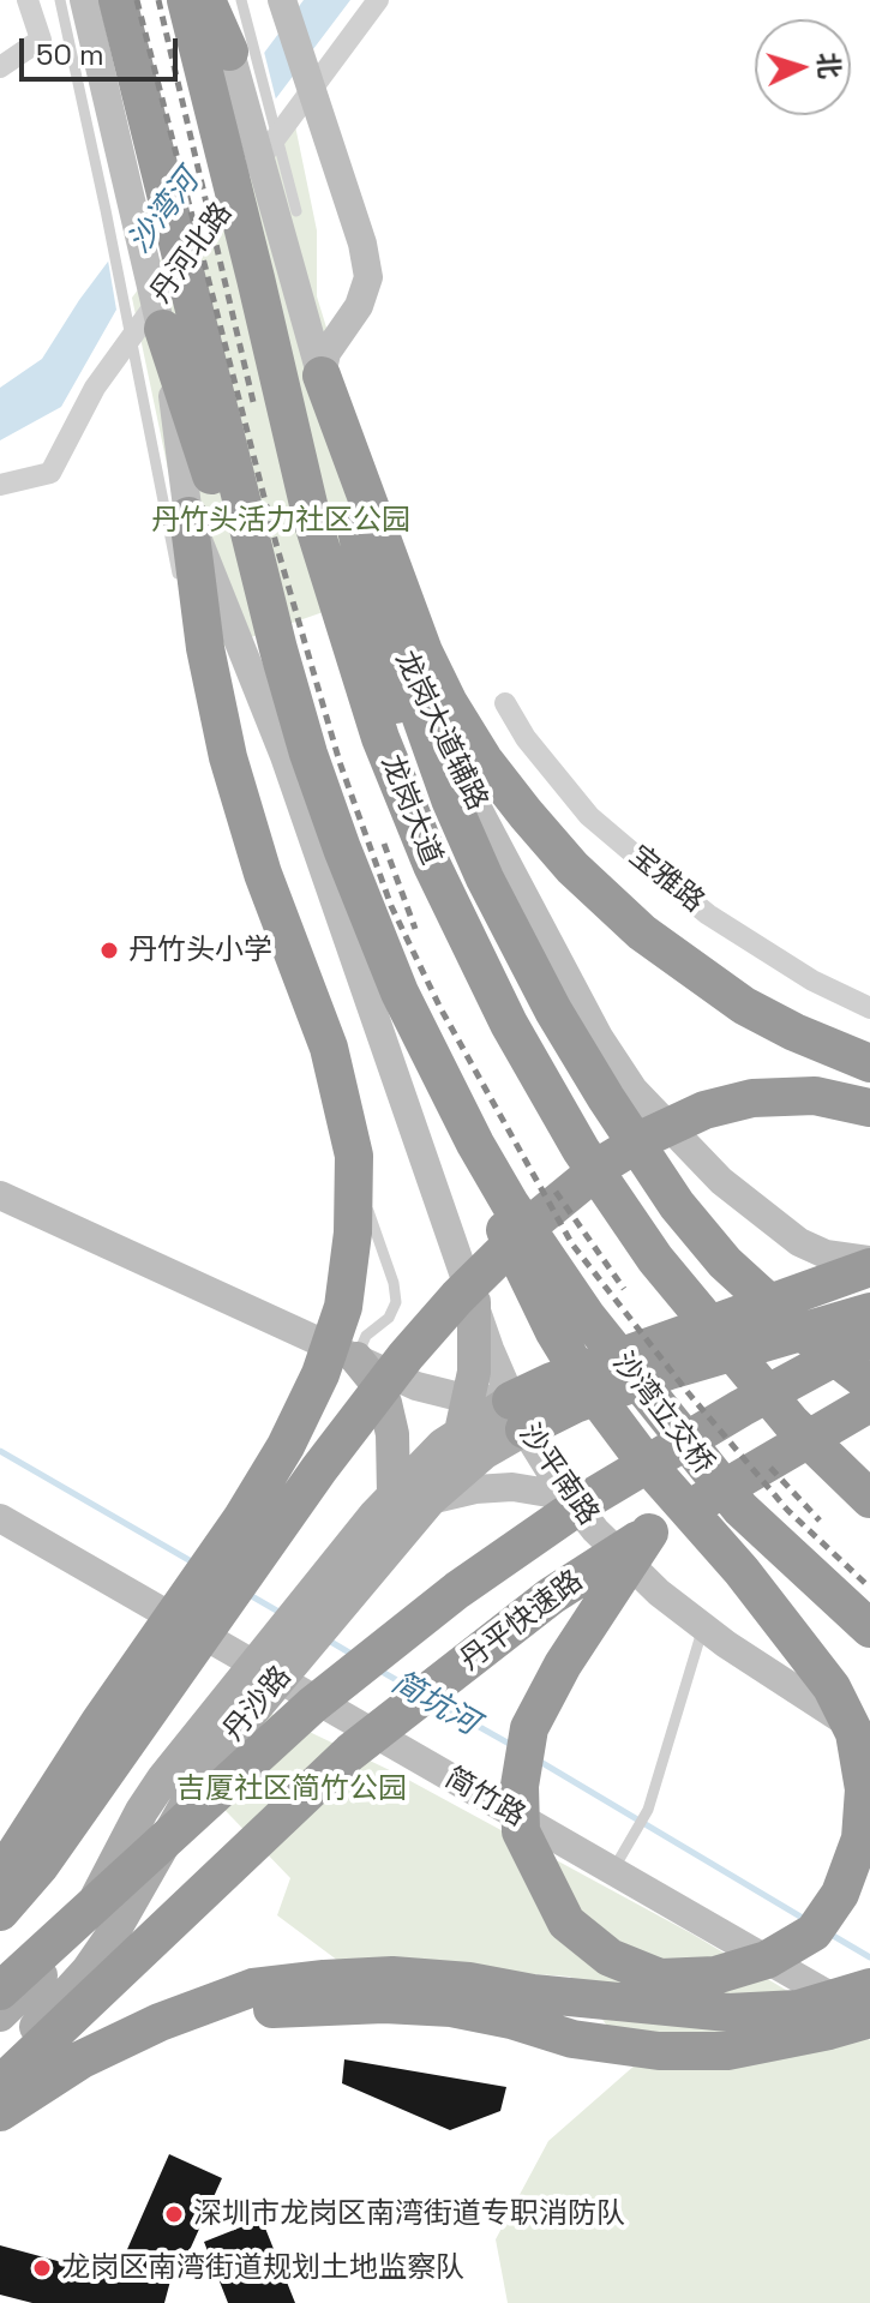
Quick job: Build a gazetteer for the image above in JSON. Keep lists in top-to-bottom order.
{
  "streets": {
    "highway": ["龙岗大道", "沙湾立交桥", "丹平快速路"],
    "main road": [
      "龙岗大道辅路",
      "沙平南路",
      "丹沙路",
      "简竹路"
    ],
    "street": ["丹河北路", "宝雅路"]
  },
  "crossings": [
    ["沙平南路", "丹沙路"]
  ],
  "water": ["沙湾河", "简坑河"],
  "parks": ["丹竹头活力社区公园", "吉厦社区简竹公园"],
  "places": ["丹竹头小学", "深圳市龙岗区南湾街道专职消防队", "龙岗区南湾街道规划土地监察队"],
  "scale_bar": "50 m",
  "north": "right"
}
